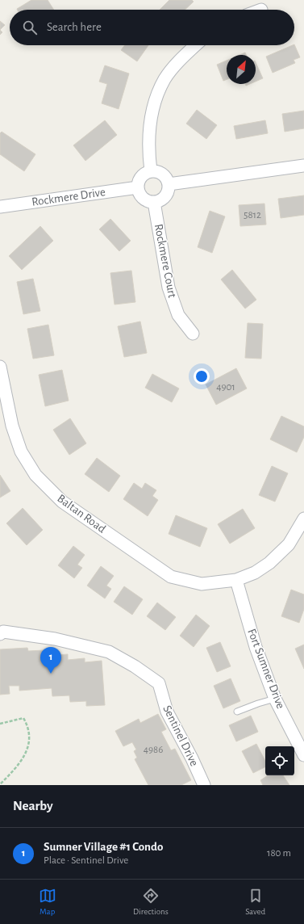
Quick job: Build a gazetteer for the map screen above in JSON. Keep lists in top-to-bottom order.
{
  "streets": {
    "street": [
      "Rockmere Drive",
      "Rockmere Court",
      "Baltan Road",
      "Fort Sumner Drive",
      "Sentinel Drive"
    ]
  },
  "crossings": [
    ["Rockmere Drive", "Rockmere Court"],
    ["Baltan Road", "Fort Sumner Drive"]
  ],
  "house_numbers": ["5812", "4901", "4986"],
  "north": "top right",
  "page": {
    "search": "Search here",
    "pins": "1",
    "heading": "Nearby",
    "list": [
      {
        "mark": "1",
        "name": "Sumner Village #1 Condo",
        "note": "Place · Sentinel Drive",
        "value": "180 m"
      }
    ],
    "nav": ["Map", "Directions", "Saved"]
  }
}
